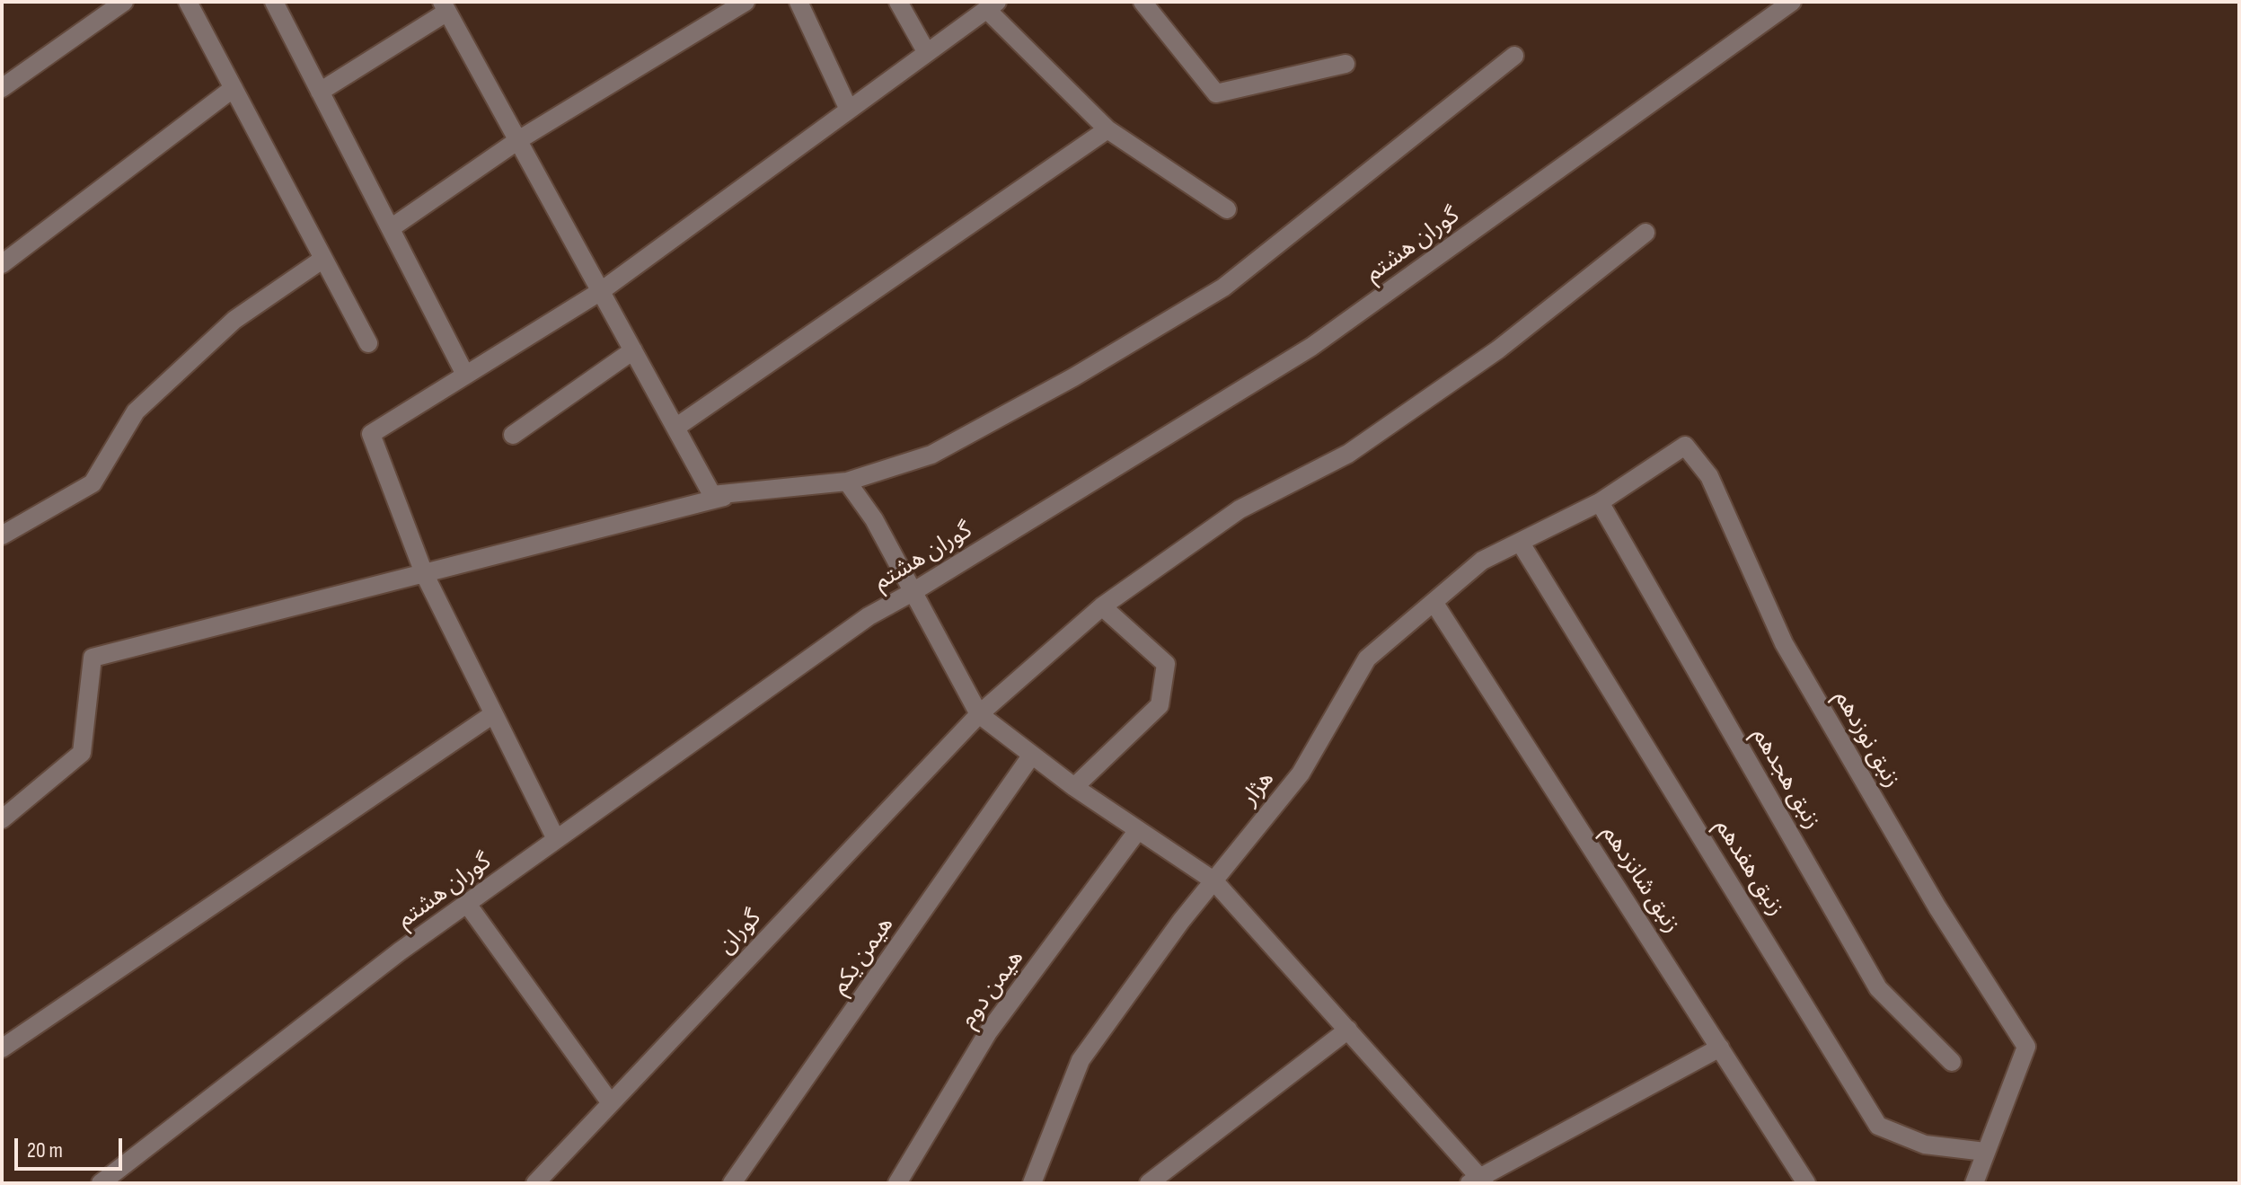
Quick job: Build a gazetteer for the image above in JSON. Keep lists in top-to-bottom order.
{
  "streets": {
    "street": [
      "گوران هشتم",
      "زنبق نوزدهم",
      "زنبق هجدهم",
      "هژار",
      "زنبق هفدهم",
      "زنبق شانزدهم",
      "گوران",
      "هیمن یکم",
      "هیمن دوم"
    ]
  },
  "crossings": [
    ["زنبق نوزدهم", "هژار"],
    ["زنبق نوزدهم", "زنبق هفدهم"],
    ["زنبق هجدهم", "هژار"],
    ["هژار", "زنبق هفدهم"],
    ["هژار", "زنبق شانزدهم"]
  ],
  "scale_bar": "20 m"
}
